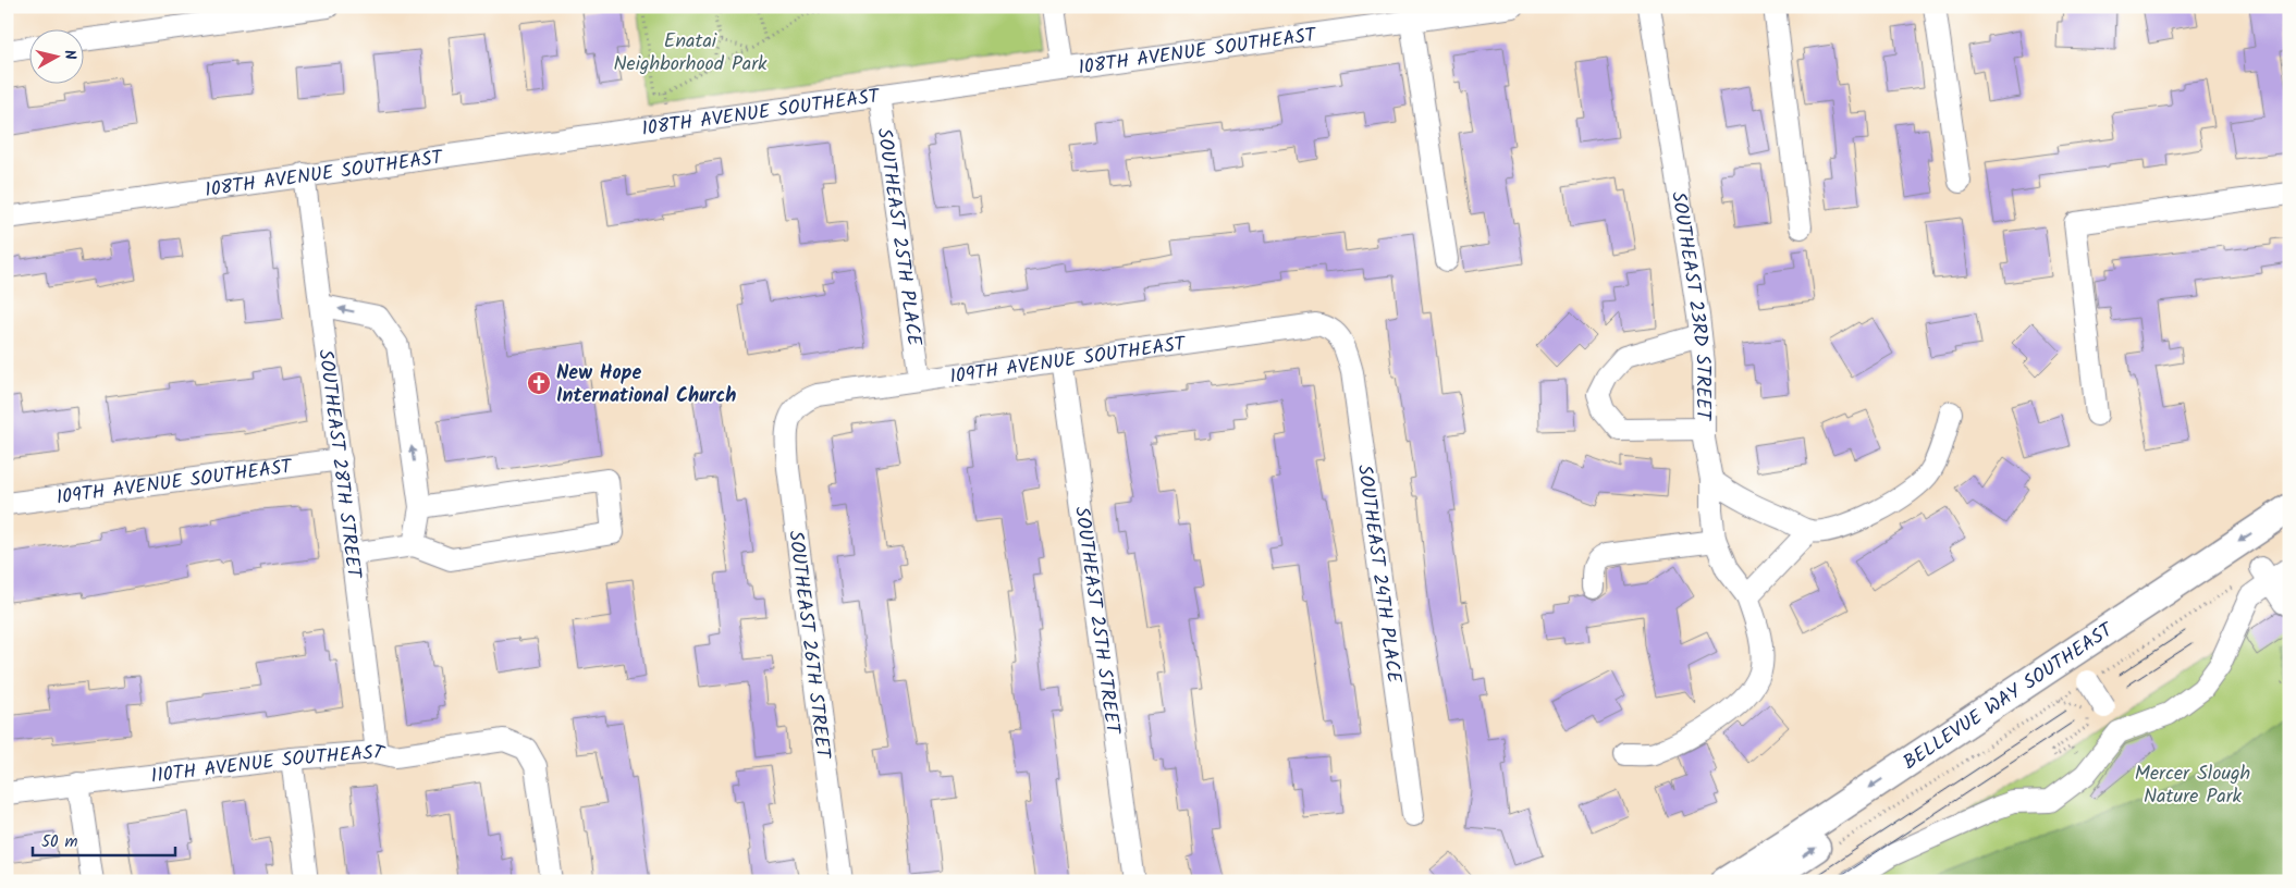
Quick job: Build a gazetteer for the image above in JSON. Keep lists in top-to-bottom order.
{
  "streets": {
    "main road": ["BELLEVUE WAY SOUTHEAST"],
    "street": [
      "108TH AVENUE SOUTHEAST",
      "SOUTHEAST 25TH PLACE",
      "SOUTHEAST 23RD STREET",
      "109TH AVENUE SOUTHEAST",
      "SOUTHEAST 28TH STREET",
      "SOUTHEAST 24TH PLACE",
      "SOUTHEAST 25TH STREET",
      "SOUTHEAST 26TH STREET",
      "110TH AVENUE SOUTHEAST"
    ]
  },
  "crossings": [
    ["108TH AVENUE SOUTHEAST", "SOUTHEAST 25TH PLACE"],
    ["108TH AVENUE SOUTHEAST", "SOUTHEAST 28TH STREET"],
    ["SOUTHEAST 25TH PLACE", "109TH AVENUE SOUTHEAST"],
    ["109TH AVENUE SOUTHEAST", "SOUTHEAST 28TH STREET"],
    ["109TH AVENUE SOUTHEAST", "SOUTHEAST 24TH PLACE"],
    ["109TH AVENUE SOUTHEAST", "SOUTHEAST 25TH STREET"],
    ["109TH AVENUE SOUTHEAST", "SOUTHEAST 26TH STREET"],
    ["SOUTHEAST 28TH STREET", "110TH AVENUE SOUTHEAST"]
  ],
  "parks": ["Enatai Neighborhood Park", "Mercer Slough Nature Park"],
  "places": {
    "church": ["New Hope International Church"]
  },
  "scale_bar": "50 m",
  "north": "right"
}
